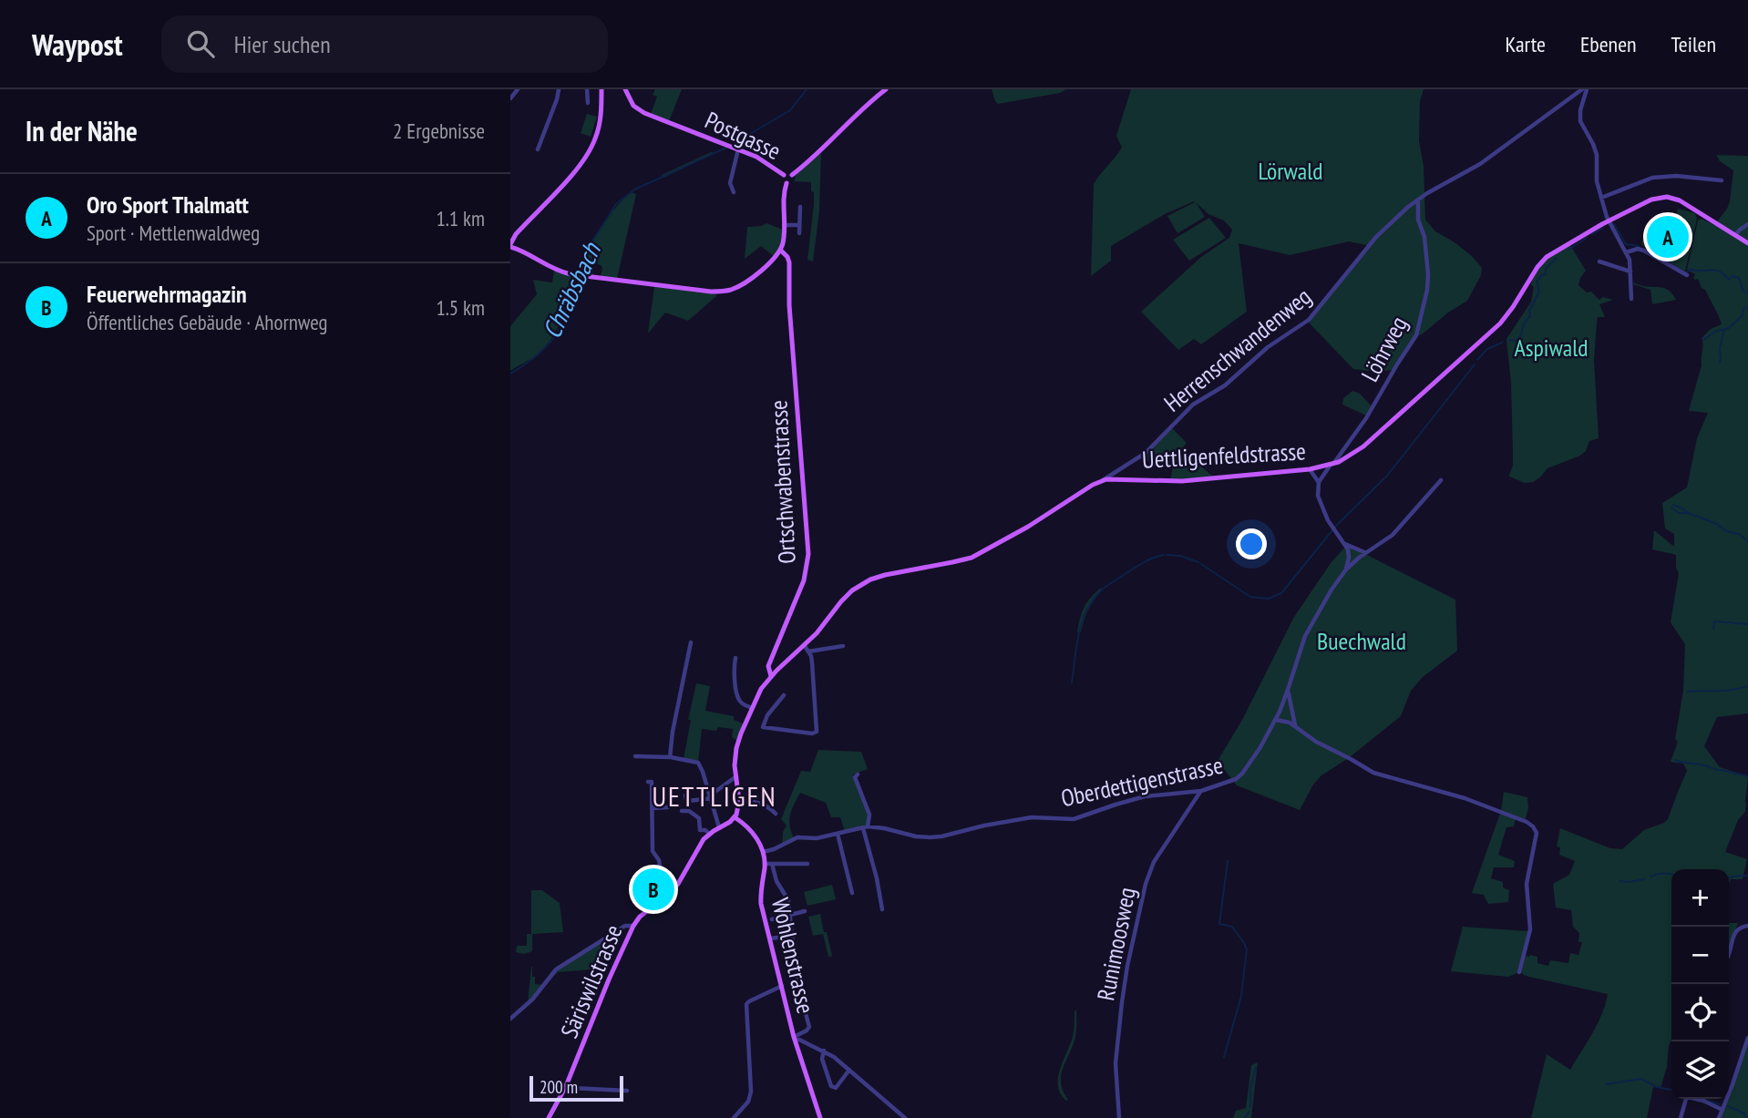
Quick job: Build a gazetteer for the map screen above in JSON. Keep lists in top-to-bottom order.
{
  "streets": {
    "main road": [
      "Postgasse",
      "Uettligenfeldstrasse",
      "Ortschwabenstrasse",
      "Wohlenstrasse",
      "Säriswilstrasse"
    ],
    "street": [
      "Löhrweg",
      "Herrenschwandenweg",
      "Oberdettigenstrasse",
      "Runimoosweg"
    ]
  },
  "crossings": [
    ["Löhrweg", "Herrenschwandenweg"],
    ["Löhrweg", "Uettligenfeldstrasse"],
    ["Herrenschwandenweg", "Uettligenfeldstrasse"],
    ["Uettligenfeldstrasse", "Ortschwabenstrasse"],
    ["Oberdettigenstrasse", "Runimoosweg"],
    ["Oberdettigenstrasse", "Wohlenstrasse"],
    ["Wohlenstrasse", "Säriswilstrasse"]
  ],
  "districts": ["UETTLIGEN"],
  "water": ["Chräbsbach"],
  "parks": ["Lörwald", "Aspiwald", "Buechwald"],
  "scale_bar": "200 m",
  "page": {
    "header": "Waypost",
    "search": "Hier suchen",
    "nav": ["Karte", "Ebenen", "Teilen"],
    "heading": ["In der Nähe", "2 Ergebnisse"],
    "list": [
      {
        "mark": "A",
        "name": "Oro Sport Thalmatt",
        "note": "Sport · Mettlenwaldweg",
        "value": "1.1 km"
      },
      {
        "mark": "B",
        "name": "Feuerwehrmagazin",
        "note": "Öffentliches Gebäude · Ahornweg",
        "value": "1.5 km"
      }
    ],
    "pins": ["A", "B"],
    "map_buttons": ["+", "−"],
    "scale": "200 m"
  }
}
